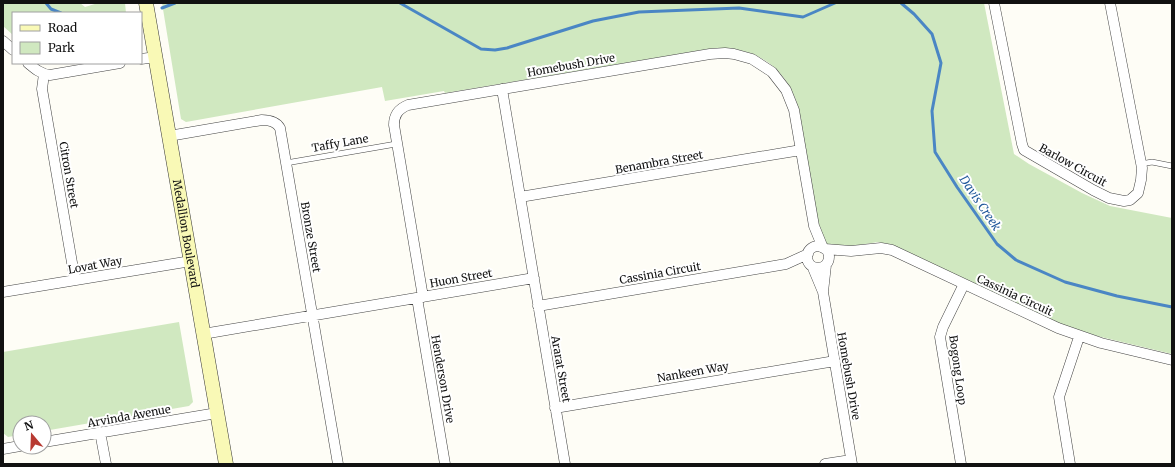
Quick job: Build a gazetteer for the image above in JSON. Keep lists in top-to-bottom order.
{
  "streets": {
    "street": [
      "Homebush Drive",
      "Benambra Street",
      "Barlow Circuit",
      "Citron Street",
      "Medallion Boulevard",
      "Bronze Street",
      "Lovat Way",
      "Cassinia Circuit",
      "Huon Street",
      "Ararat Street",
      "Bogong Loop",
      "Nankeen Way",
      "Henderson Drive",
      "Arvinda Avenue"
    ],
    "lane": ["Taffy Lane"]
  },
  "crossings": [
    ["Homebush Drive", "Taffy Lane"],
    ["Homebush Drive", "Benambra Street"],
    ["Homebush Drive", "Cassinia Circuit"],
    ["Homebush Drive", "Huon Street"],
    ["Homebush Drive", "Nankeen Way"],
    ["Homebush Drive", "Henderson Drive"],
    ["Taffy Lane", "Bronze Street"],
    ["Citron Street", "Lovat Way"],
    ["Medallion Boulevard", "Bronze Street"],
    ["Medallion Boulevard", "Lovat Way"],
    ["Medallion Boulevard", "Huon Street"],
    ["Medallion Boulevard", "Arvinda Avenue"],
    ["Bronze Street", "Huon Street"],
    ["Cassinia Circuit", "Ararat Street"],
    ["Cassinia Circuit", "Bogong Loop"],
    ["Huon Street", "Ararat Street"],
    ["Huon Street", "Henderson Drive"],
    ["Ararat Street", "Nankeen Way"]
  ],
  "water": ["Davis Creek"],
  "legend": ["Road", "Park"],
  "north": "top"
}
